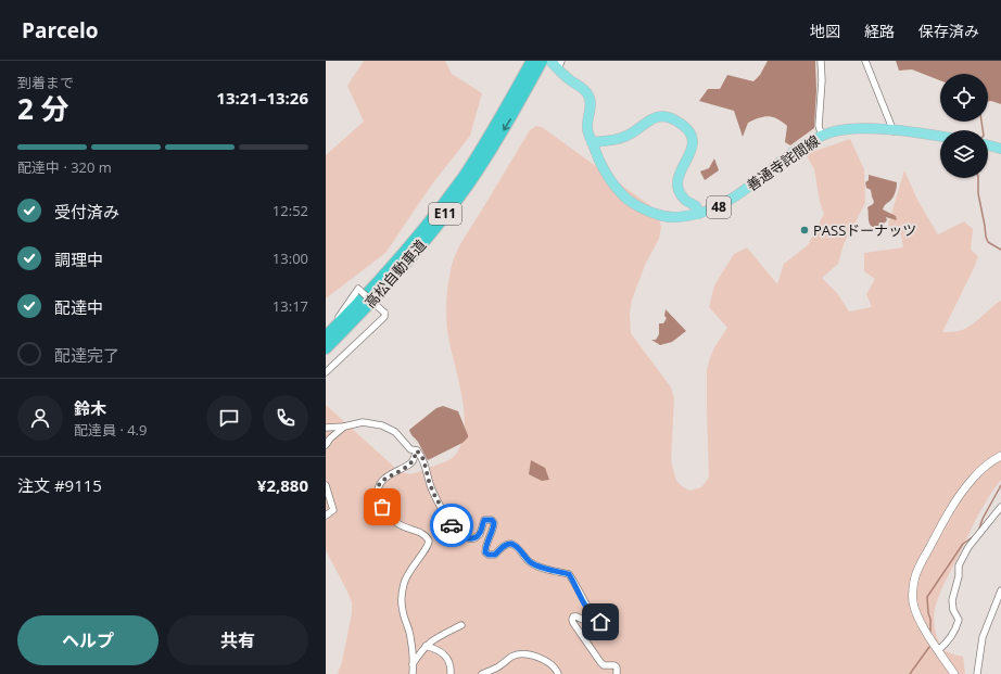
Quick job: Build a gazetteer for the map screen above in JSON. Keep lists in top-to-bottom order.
{
  "streets": {
    "highway": ["E11", "高松自動車道"],
    "main road": ["善通寺詫間線", "48"]
  },
  "crossings": [
    ["善通寺詫間線", "48"]
  ],
  "places": ["PASSドーナッツ"],
  "page": {
    "header": "Parcelo",
    "nav": ["地図", "経路", "保存済み"],
    "heading": ["2 分", "到着まで", "13:21–13:26"],
    "panel": [
      "鈴木",
      "配達員 · 4.9",
      "注文 #9115",
      "¥2,880"
    ],
    "bar": "配達中 · 320 m",
    "list": [
      ["受付済み", "12:52"],
      ["調理中", "13:00"],
      ["配達中", "13:17"],
      "配達完了"
    ],
    "buttons": ["ヘルプ", "共有"]
  }
}
